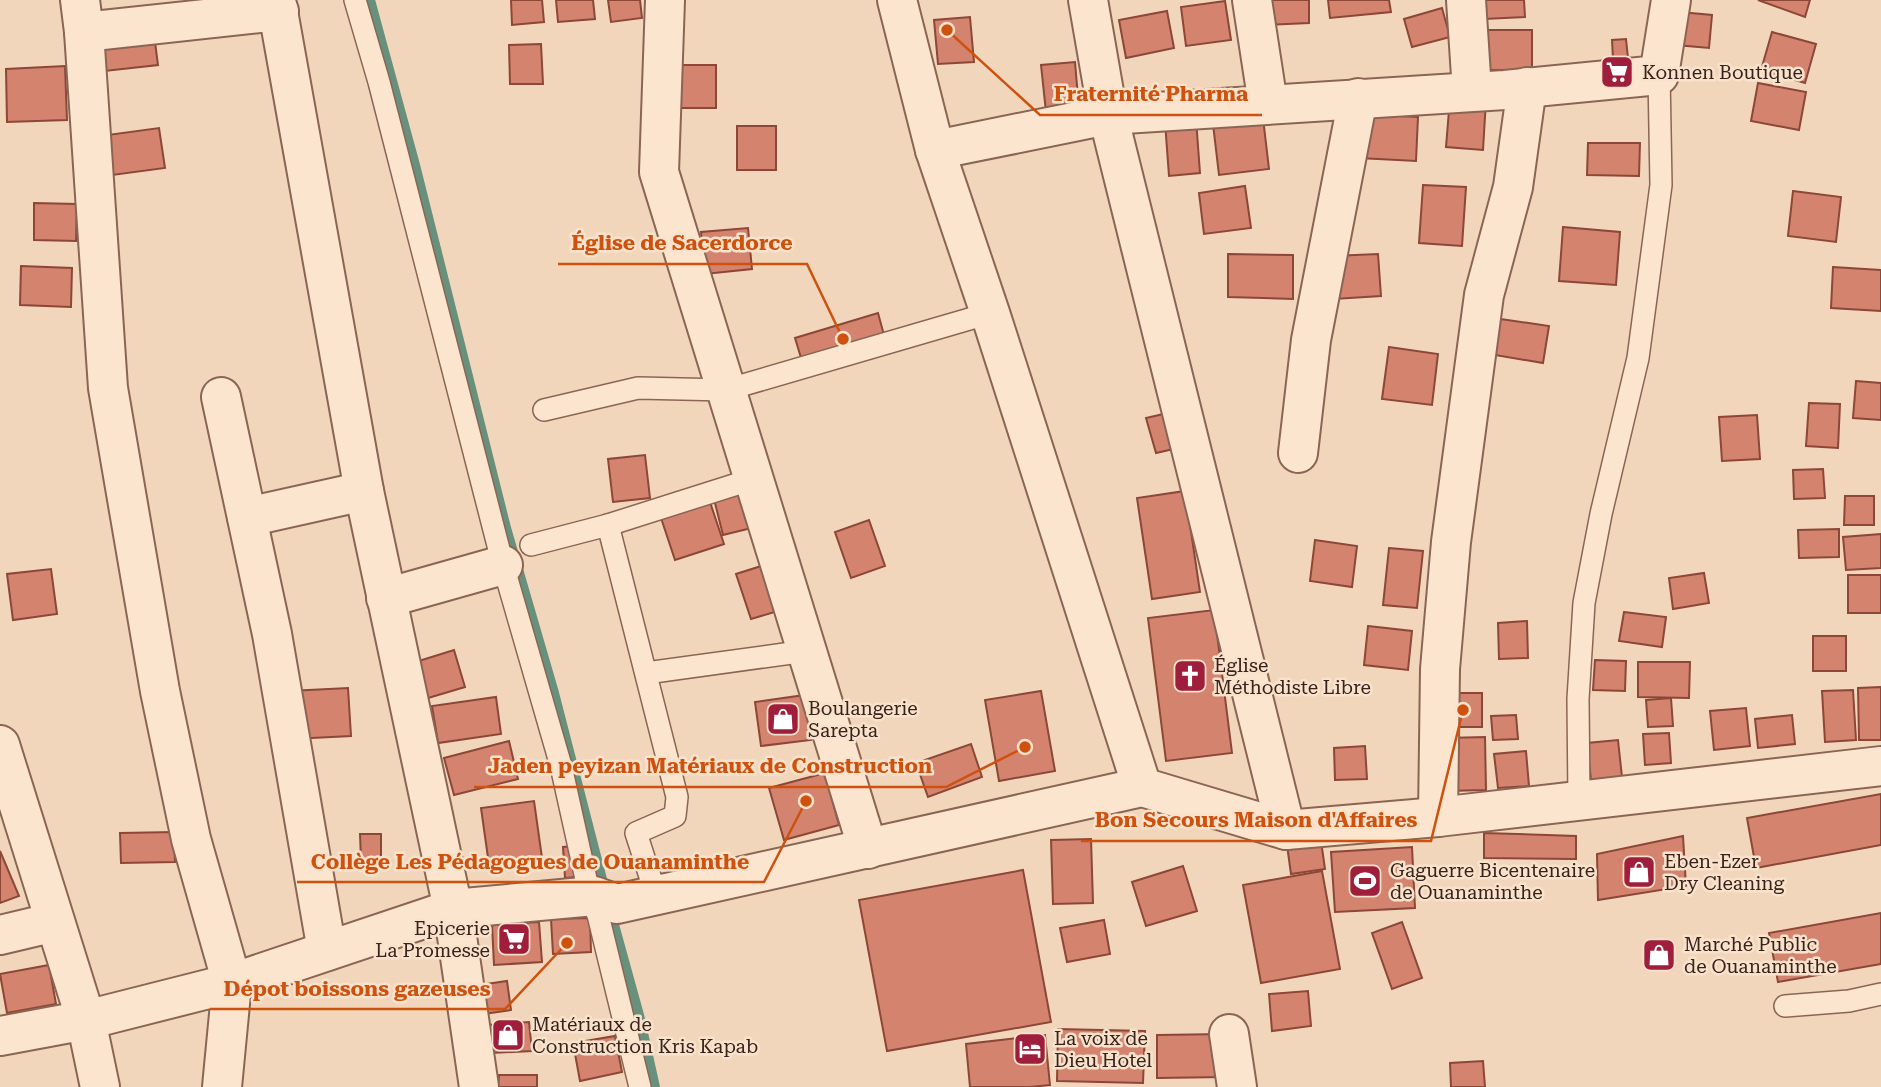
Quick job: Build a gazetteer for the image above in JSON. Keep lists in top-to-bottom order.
{
  "places": {
    "other": [
      "Fraternité Pharma",
      "Église de Sacerdorce",
      "Bon Secours Maison d'Affaires",
      "Jaden peyizan Matériaux de Construction",
      "Collège Les Pédagogues de Ouanaminthe",
      "Dépot boissons gazeuses"
    ],
    "supermarket": ["Konnen Boutique", "Epicerie La Promesse"],
    "church": ["Église Méthodiste Libre"],
    "shop": [
      "Boulangerie Sarepta",
      "Eben-Ezer Dry Cleaning",
      "Marché Public de Ouanaminthe",
      "Matériaux de Construction Kris Kapab"
    ],
    "sports": ["Gaguerre Bicentenaire de Ouanaminthe"],
    "hotel": ["La voix de Dieu Hotel"]
  }
}
